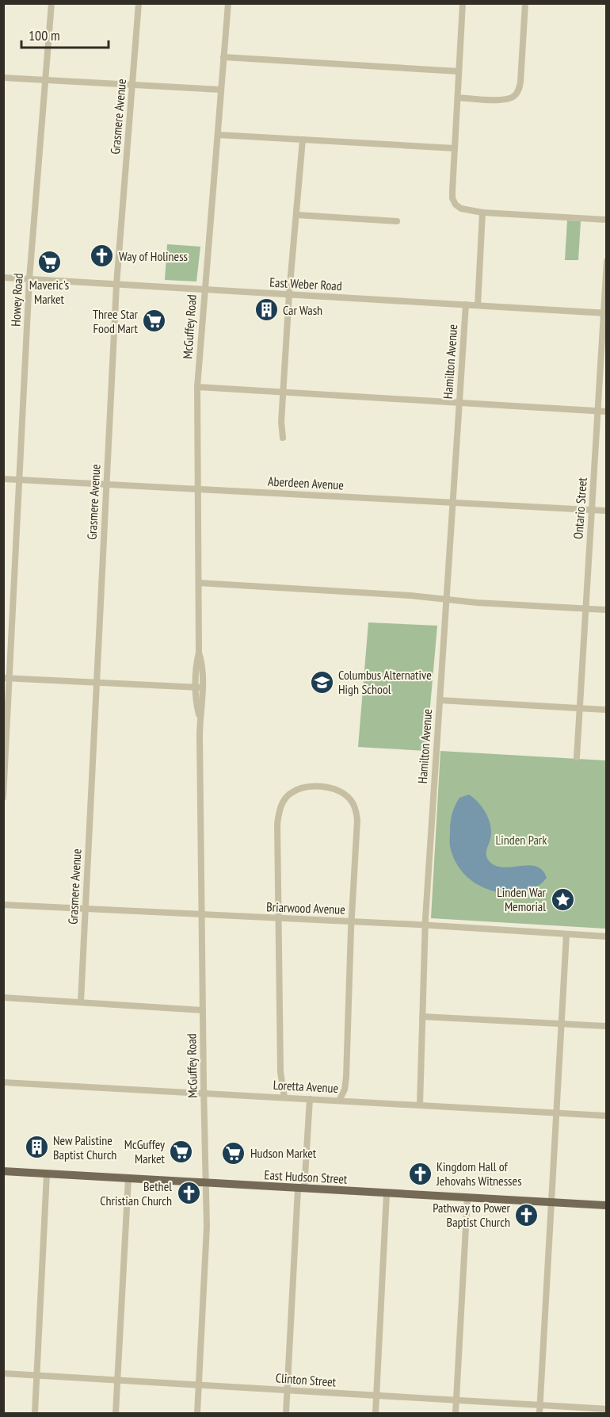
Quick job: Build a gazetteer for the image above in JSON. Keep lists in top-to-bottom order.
{
  "streets": {
    "main road": ["East Hudson Street"],
    "street": [
      "Grasmere Avenue",
      "East Weber Road",
      "Howey Road",
      "McGuffey Road",
      "Hamilton Avenue",
      "Aberdeen Avenue",
      "Ontario Street",
      "Briarwood Avenue",
      "Loretta Avenue",
      "Clinton Street"
    ]
  },
  "crossings": [
    ["Grasmere Avenue", "East Weber Road"],
    ["Grasmere Avenue", "Aberdeen Avenue"],
    ["Grasmere Avenue", "Briarwood Avenue"],
    ["East Weber Road", "Howey Road"],
    ["East Weber Road", "McGuffey Road"],
    ["East Weber Road", "Hamilton Avenue"],
    ["East Weber Road", "Ontario Street"],
    ["Howey Road", "Aberdeen Avenue"],
    ["McGuffey Road", "Aberdeen Avenue"],
    ["McGuffey Road", "Briarwood Avenue"],
    ["McGuffey Road", "Loretta Avenue"],
    ["McGuffey Road", "East Hudson Street"],
    ["McGuffey Road", "Clinton Street"],
    ["Hamilton Avenue", "Aberdeen Avenue"],
    ["Hamilton Avenue", "Briarwood Avenue"],
    ["Hamilton Avenue", "Loretta Avenue"],
    ["Aberdeen Avenue", "Ontario Street"]
  ],
  "parks": ["Linden Park"],
  "places": {
    "church": [
      "Way of Holiness",
      "Kingdom Hall of Jehovahs Witnesses",
      "Bethel Christian Church",
      "Pathway to Power Baptist Church"
    ],
    "supermarket": [
      "Maveric's Market",
      "Three Star Food Mart",
      "McGuffey Market",
      "Hudson Market"
    ],
    "building": ["Car Wash", "New Palistine Baptist Church"],
    "school or university": ["Columbus Alternative High School"],
    "place": ["Linden War Memorial"]
  },
  "scale_bar": "100 m"
}
